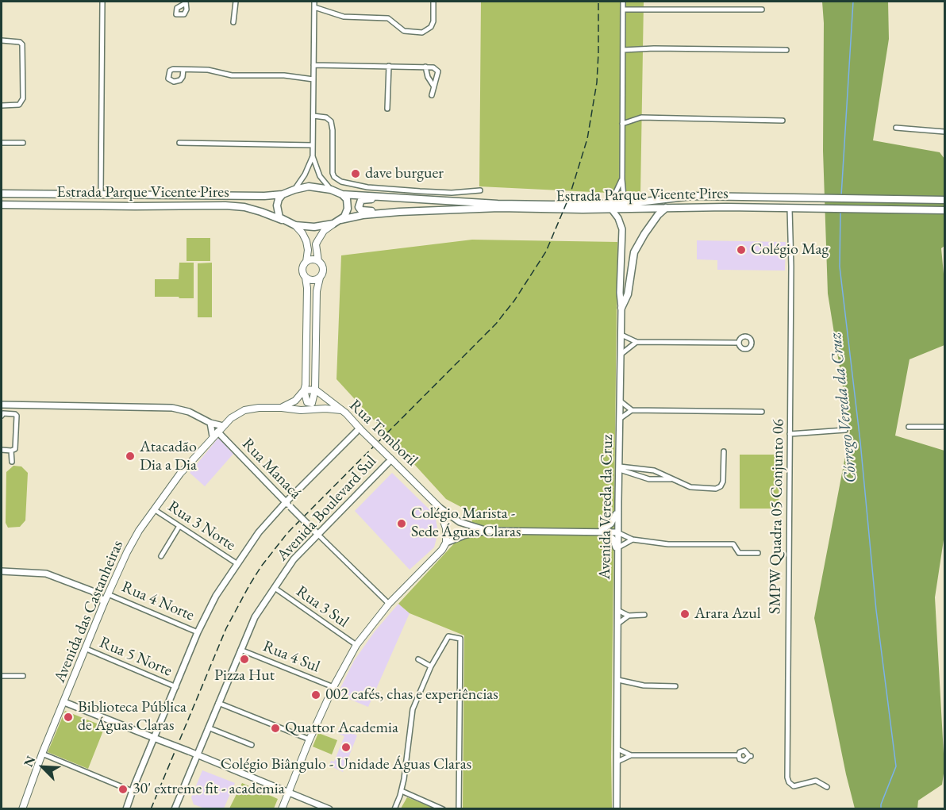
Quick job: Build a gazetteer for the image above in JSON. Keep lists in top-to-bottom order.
{
  "streets": {
    "main road": ["Estrada Parque Vicente Pires", "Rua Tomboril", "Avenida das Castanheiras"],
    "street": [
      "Rua Manacá",
      "Avenida Vereda da Cruz",
      "Avenida Boulevard Sul",
      "SMPW Quadra 05 Conjunto 06",
      "Rua 3 Norte",
      "Rua 4 Norte",
      "Rua 3 Sul",
      "Rua 5 Norte",
      "Rua 4 Sul"
    ]
  },
  "crossings": [
    ["Estrada Parque Vicente Pires", "Avenida Vereda da Cruz"],
    ["Estrada Parque Vicente Pires", "SMPW Quadra 05 Conjunto 06"],
    ["Rua Tomboril", "Avenida Vereda da Cruz"],
    ["Rua Tomboril", "Avenida Boulevard Sul"],
    ["Rua Tomboril", "Avenida das Castanheiras"],
    ["Rua Manacá", "Avenida Boulevard Sul"],
    ["Rua Manacá", "Avenida das Castanheiras"],
    ["Avenida Boulevard Sul", "Rua 3 Sul"],
    ["Avenida Boulevard Sul", "Rua 4 Sul"],
    ["Rua 3 Norte", "Avenida das Castanheiras"],
    ["Rua 4 Norte", "Avenida das Castanheiras"],
    ["Avenida das Castanheiras", "Rua 5 Norte"]
  ],
  "water": ["Córrego Vereda da Cruz"],
  "places": [
    "dave burguer",
    "Colégio Mag",
    "Atacadão Dia a Dia",
    "Colégio Marista - Sede Águas Claras",
    "Arara Azul",
    "Pizza Hut",
    "002 cafés, chas e experiências",
    "Biblioteca Pública de Águas Claras",
    "Quattor Academia",
    "Colégio Biângulo - Unidade Águas Claras",
    "30' extreme fit - academia"
  ],
  "north": "top left"
}
